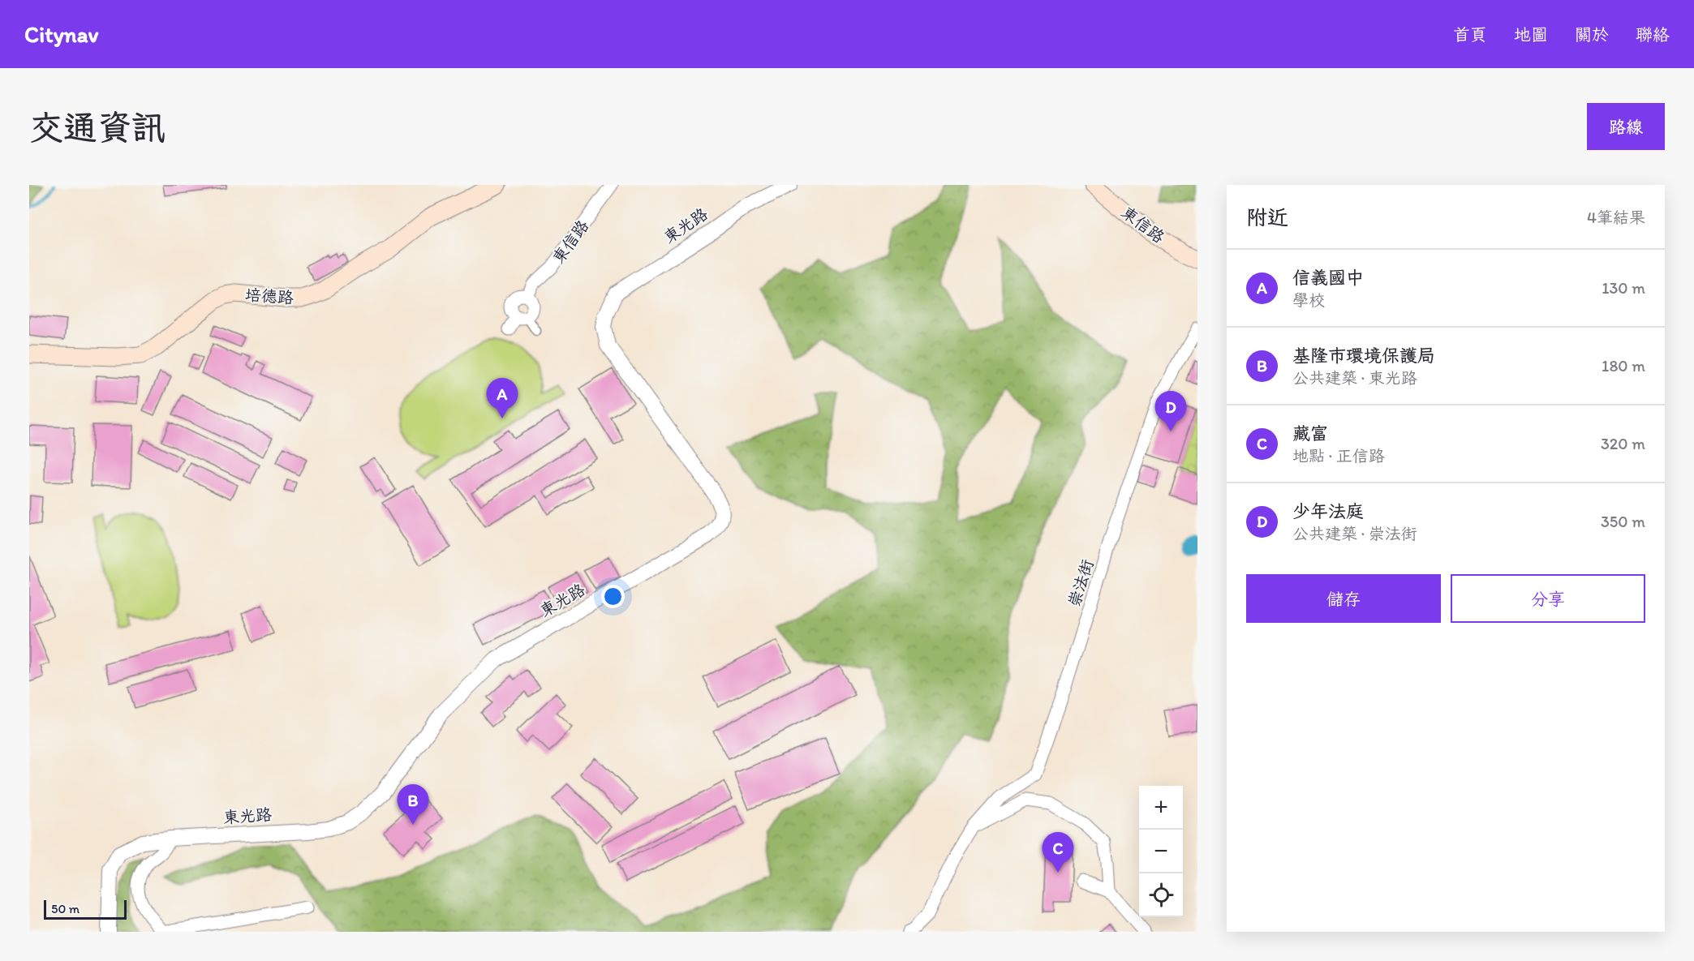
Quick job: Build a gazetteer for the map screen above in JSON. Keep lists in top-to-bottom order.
{
  "streets": {
    "main road": ["東信路", "培德路"],
    "street": ["東光路", "崇法街"]
  },
  "scale_bar": "50 m",
  "page": {
    "header": "Citynav",
    "nav": [
      "首頁",
      "地圖",
      "關於",
      "聯絡"
    ],
    "buttons": [
      "路線",
      ["儲存", "分享"]
    ],
    "title": "交通資訊",
    "heading": ["附近", "4筆結果"],
    "list": [
      {
        "mark": "A",
        "name": "信義國中",
        "note": "學校",
        "value": "130 m"
      },
      {
        "mark": "B",
        "name": "基隆市環境保護局",
        "note": "公共建築 · 東光路",
        "value": "180 m"
      },
      {
        "mark": "C",
        "name": "藏富",
        "note": "地點 · 正信路",
        "value": "320 m"
      },
      {
        "mark": "D",
        "name": "少年法庭",
        "note": "公共建築 · 崇法街",
        "value": "350 m"
      }
    ],
    "pins": [
      "A",
      "D",
      "B",
      "C"
    ],
    "map_buttons": ["+", "−"],
    "scale": "50 m"
  }
}
